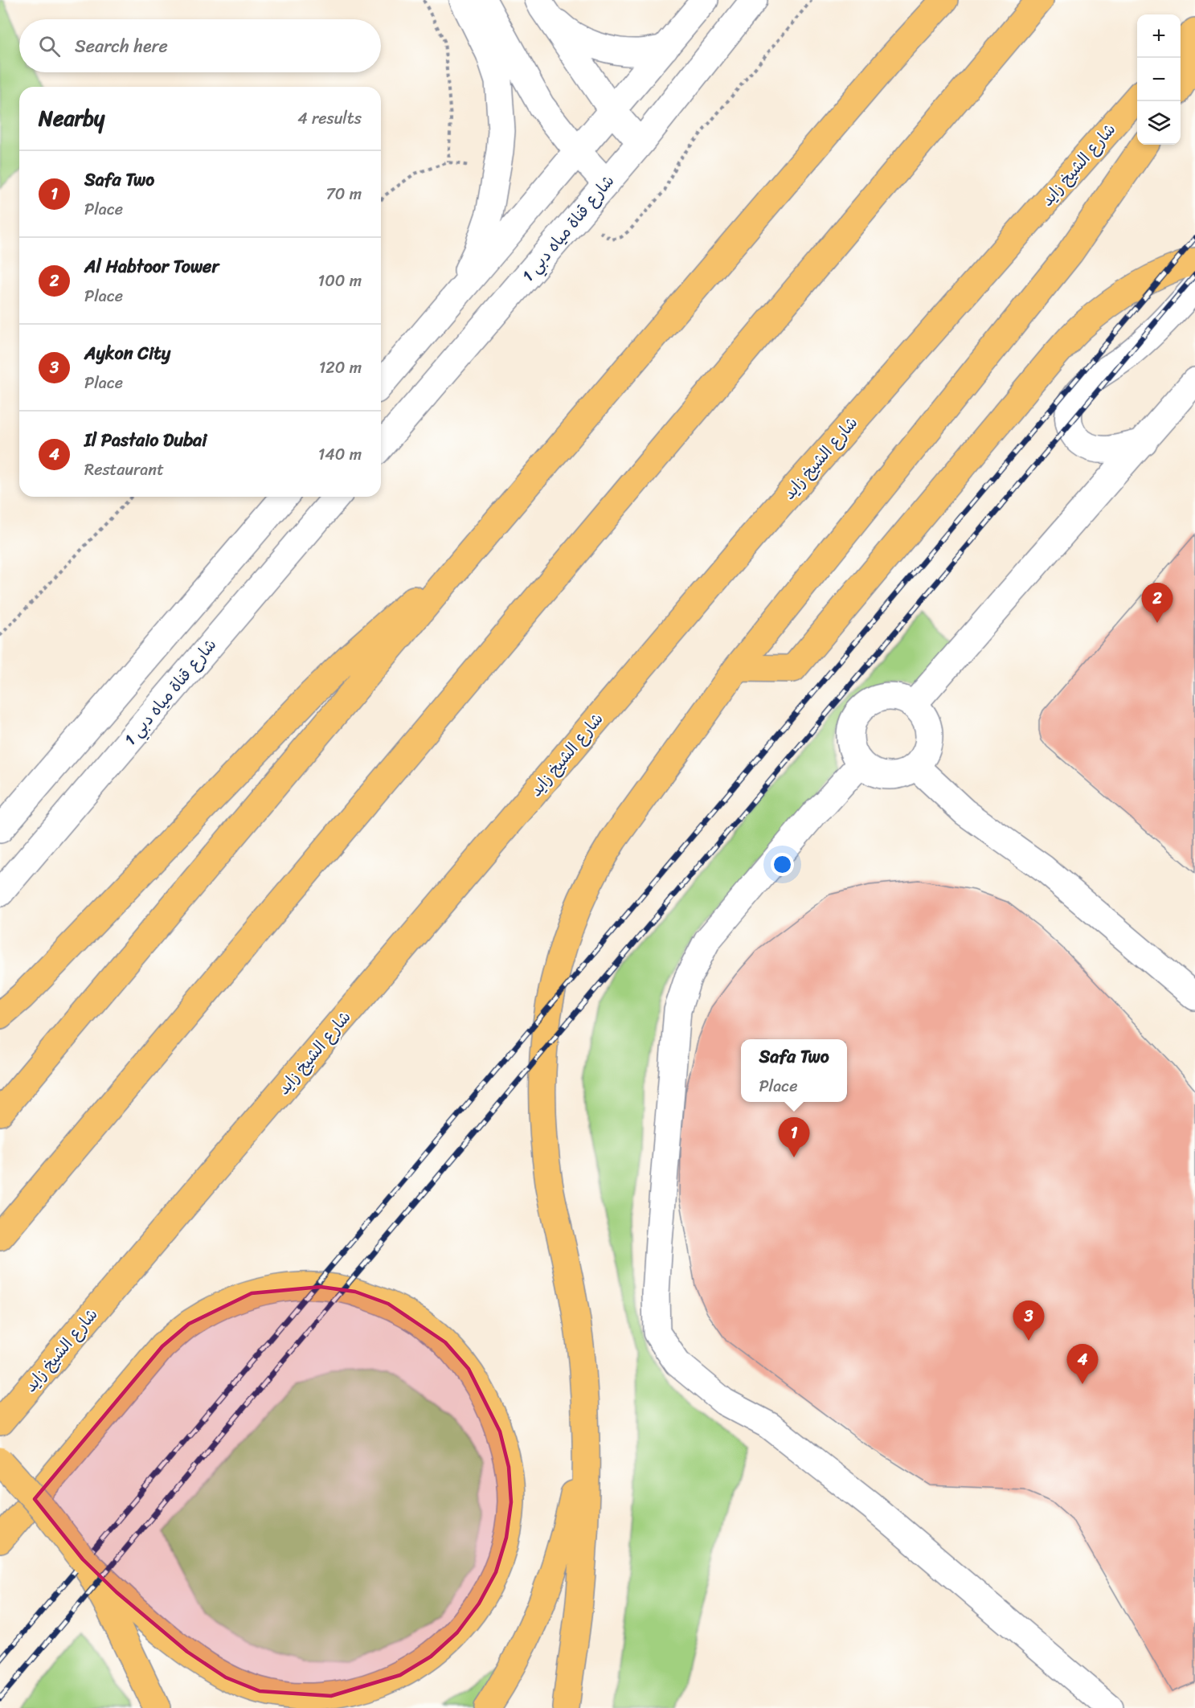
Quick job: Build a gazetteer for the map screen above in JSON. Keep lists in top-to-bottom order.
{
  "streets": {
    "main road": ["شارع الشيخ زايد"],
    "street": ["شارع قناة مياه دبي 1"]
  },
  "page": {
    "map_buttons": ["+", "−"],
    "search": "Search here",
    "heading": ["Nearby", "4 results"],
    "list": [
      {
        "mark": "1",
        "name": "Safa Two",
        "note": "Place",
        "value": "70 m"
      },
      {
        "mark": "2",
        "name": "Al Habtoor Tower",
        "note": "Place",
        "value": "100 m"
      },
      {
        "mark": "3",
        "name": "Aykon City",
        "note": "Place",
        "value": "120 m"
      },
      {
        "mark": "4",
        "name": "Il Pastaio Dubai",
        "note": "Restaurant",
        "value": "140 m"
      }
    ],
    "pins": [
      "2",
      "1",
      "3",
      "4"
    ],
    "popup": ["Safa Two", "Place"]
  }
}
